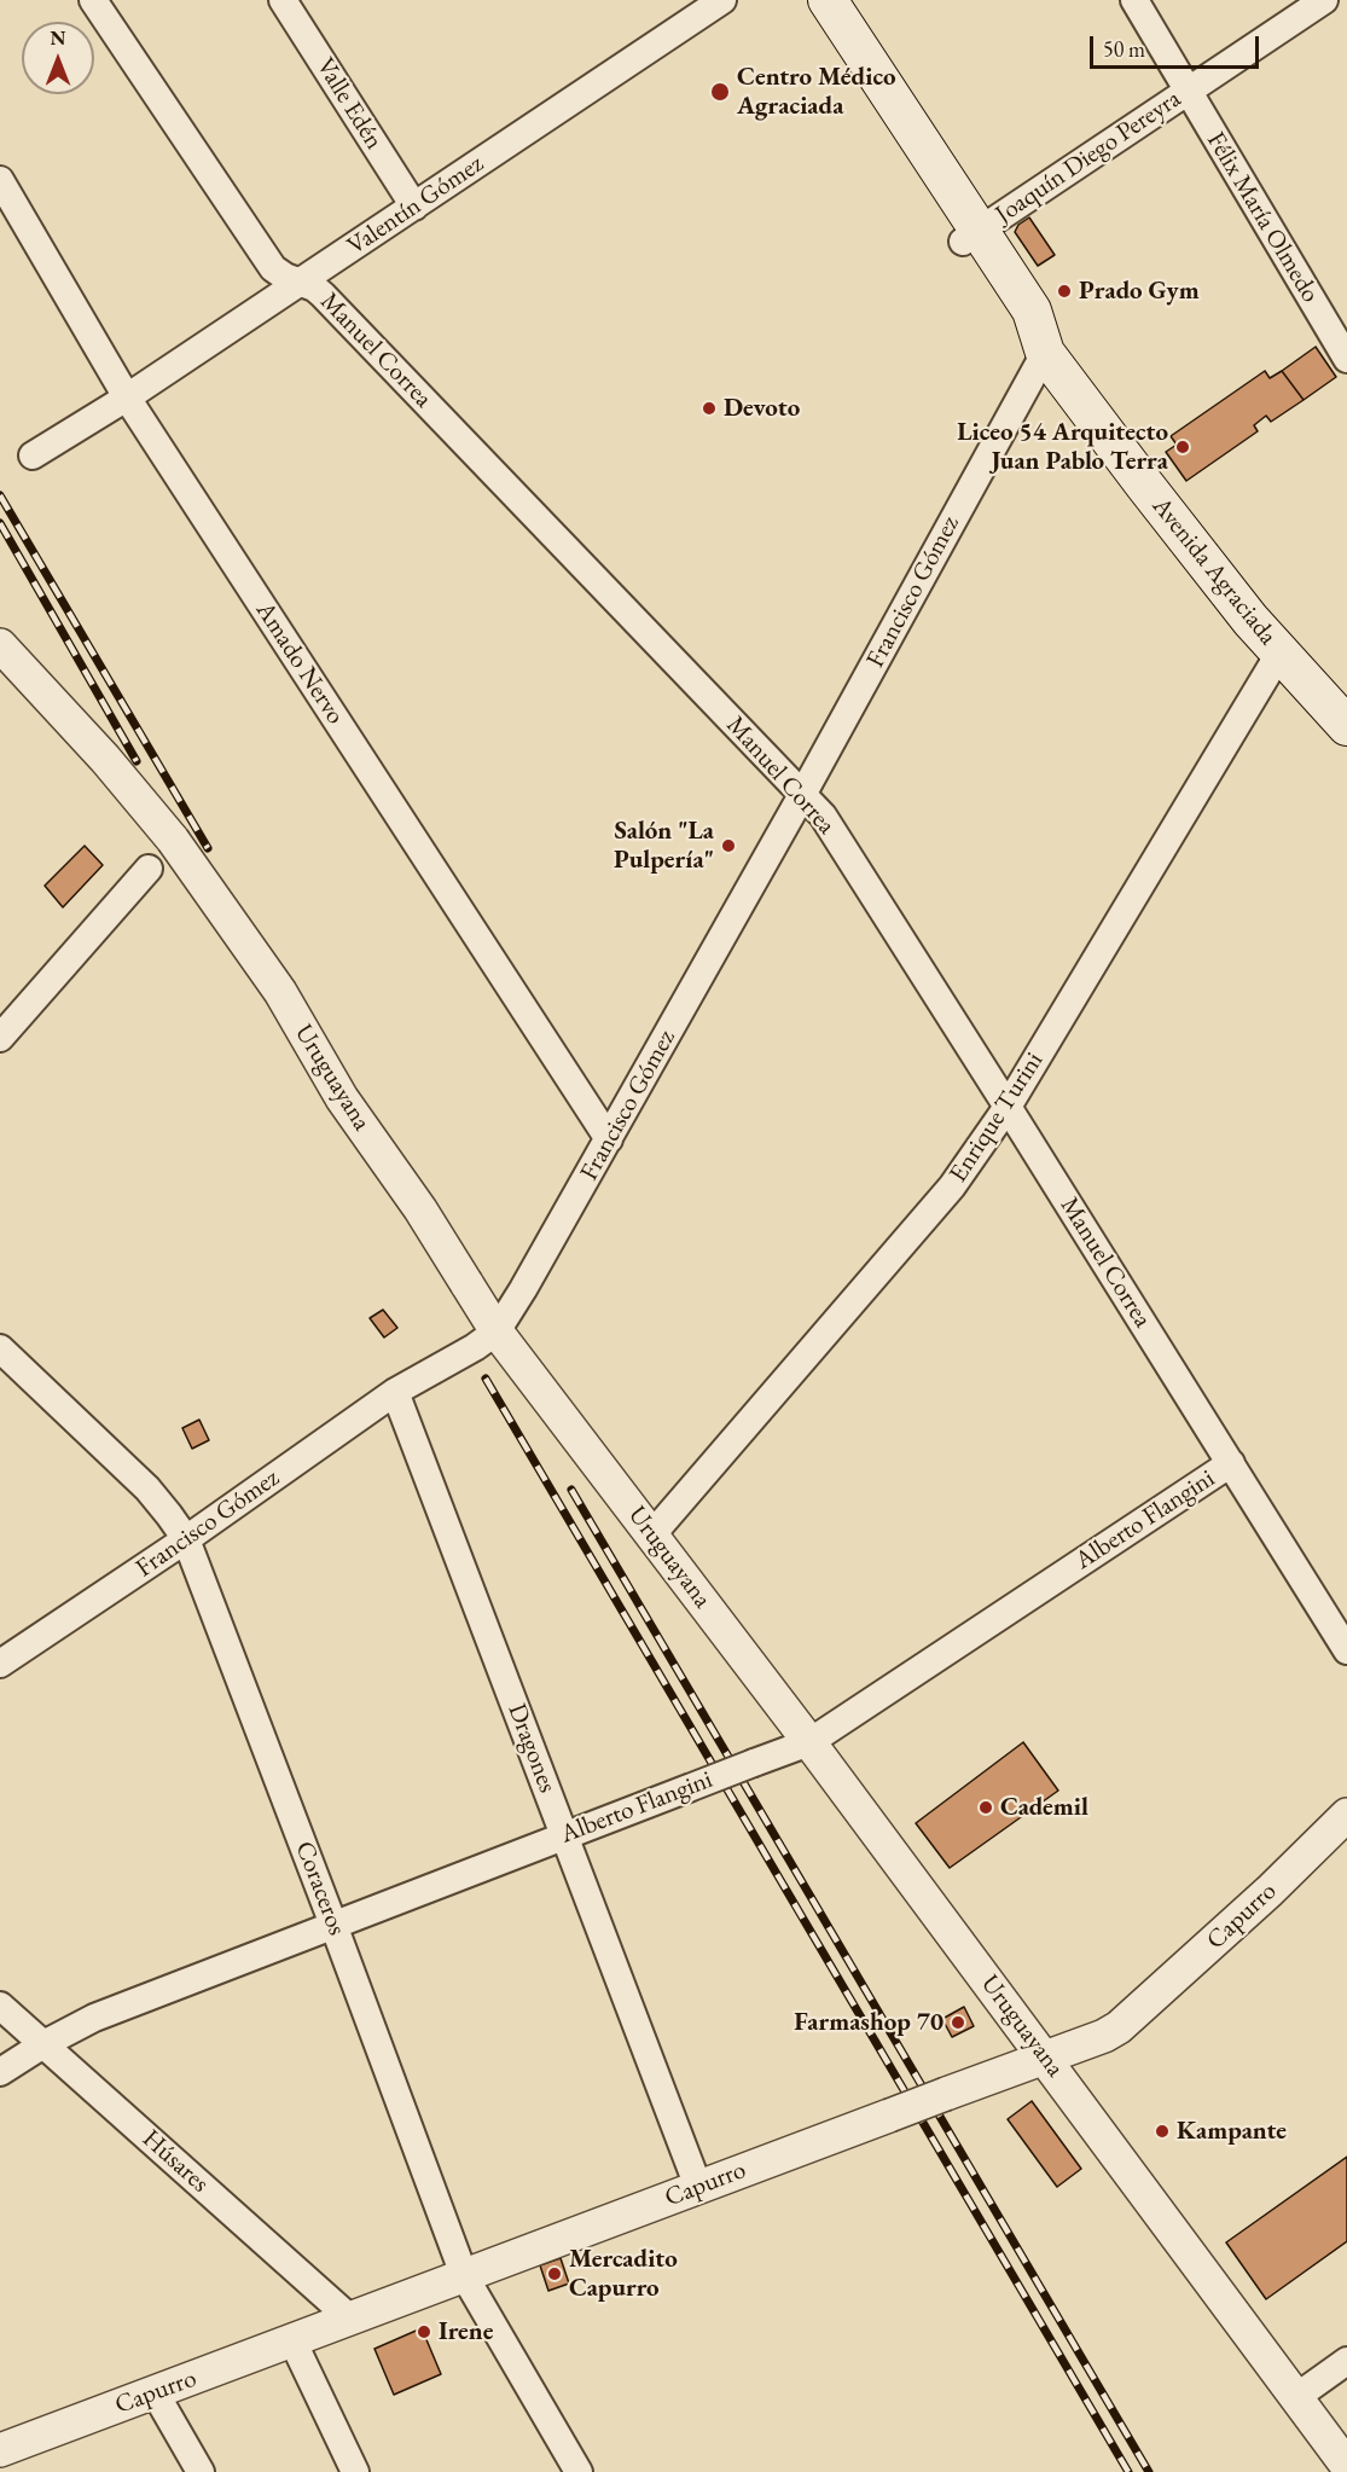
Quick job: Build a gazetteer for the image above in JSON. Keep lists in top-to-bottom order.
{
  "streets": {
    "main road": ["Avenida Agraciada"],
    "street": [
      "Valle Edén",
      "Joaquín Diego Pereyra",
      "Valentín Gómez",
      "Félix María Olmedo",
      "Manuel Correa",
      "Francisco Gómez",
      "Amado Nervo",
      "Uruguayana",
      "Enrique Turini",
      "Alberto Flangini",
      "Dragones",
      "Coraceros",
      "Capurro",
      "Húsares"
    ]
  },
  "crossings": [
    ["Valle Edén", "Valentín Gómez"],
    ["Joaquín Diego Pereyra", "Félix María Olmedo"],
    ["Joaquín Diego Pereyra", "Avenida Agraciada"],
    ["Valentín Gómez", "Manuel Correa"],
    ["Valentín Gómez", "Amado Nervo"],
    ["Manuel Correa", "Francisco Gómez"],
    ["Manuel Correa", "Enrique Turini"],
    ["Manuel Correa", "Alberto Flangini"],
    ["Avenida Agraciada", "Francisco Gómez"],
    ["Avenida Agraciada", "Enrique Turini"],
    ["Francisco Gómez", "Amado Nervo"],
    ["Francisco Gómez", "Uruguayana"],
    ["Francisco Gómez", "Dragones"],
    ["Francisco Gómez", "Coraceros"],
    ["Uruguayana", "Enrique Turini"],
    ["Uruguayana", "Alberto Flangini"],
    ["Uruguayana", "Capurro"],
    ["Alberto Flangini", "Dragones"],
    ["Alberto Flangini", "Coraceros"],
    ["Alberto Flangini", "Húsares"],
    ["Dragones", "Capurro"],
    ["Coraceros", "Capurro"],
    ["Capurro", "Húsares"]
  ],
  "places": [
    "Centro Médico Agraciada",
    "Prado Gym",
    "Devoto",
    "Liceo 54 Arquitecto Juan Pablo Terra",
    "Salón \"La Pulpería\"",
    "Cademil",
    "Farmashop 70",
    "Kampante",
    "Mercadito Capurro",
    "Irene"
  ],
  "scale_bar": "50 m",
  "north": "top"
}
